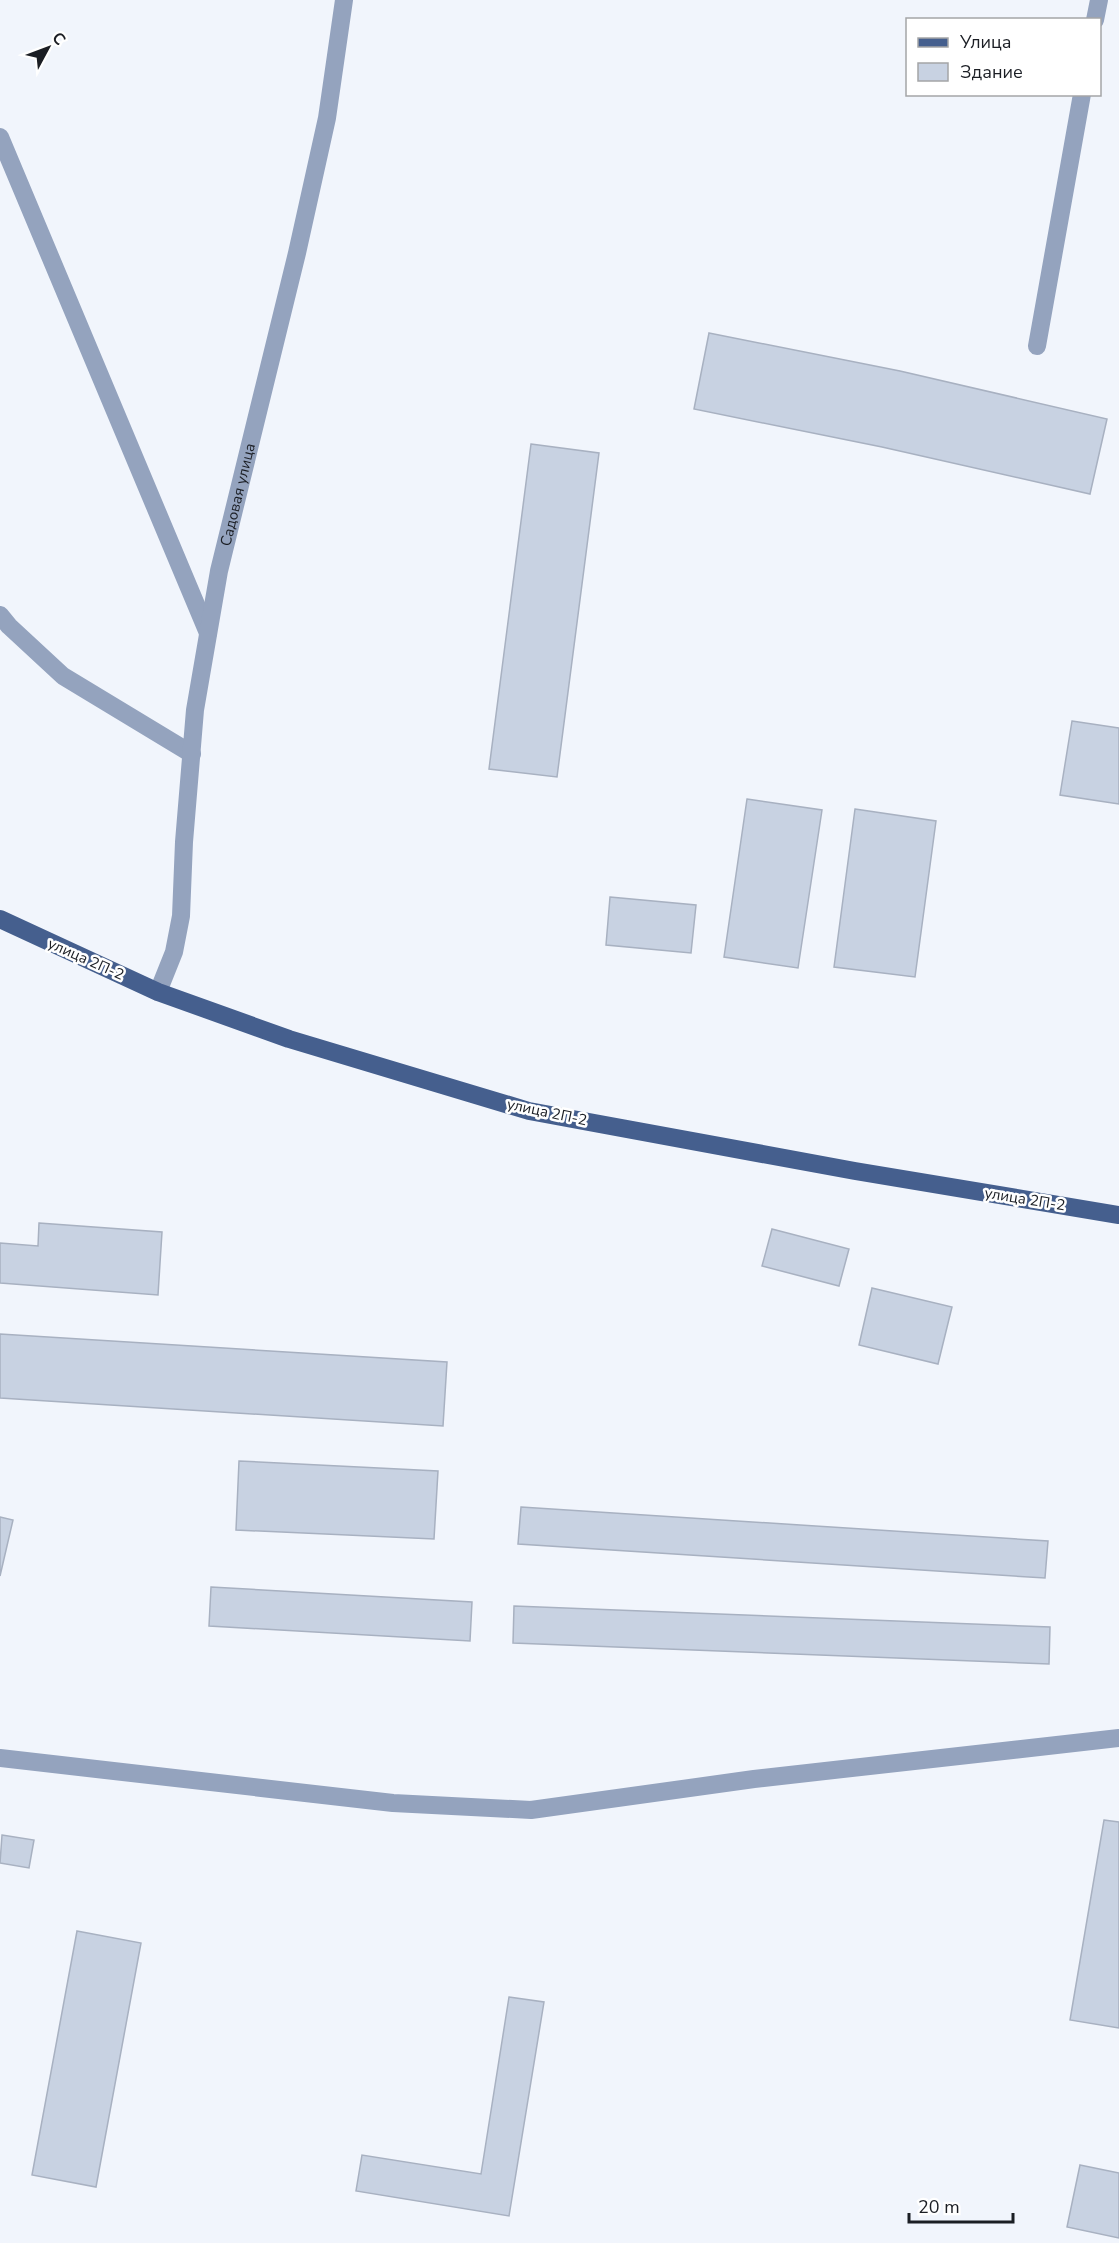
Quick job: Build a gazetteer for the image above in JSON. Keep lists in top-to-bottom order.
{
  "streets": {
    "main road": ["улица 2П-2"],
    "street": ["Садовая улица"]
  },
  "crossings": [
    ["Садовая улица", "улица 2П-2"]
  ],
  "legend": ["Улица", "Здание"],
  "scale_bar": "20 m",
  "north": "top right"
}
